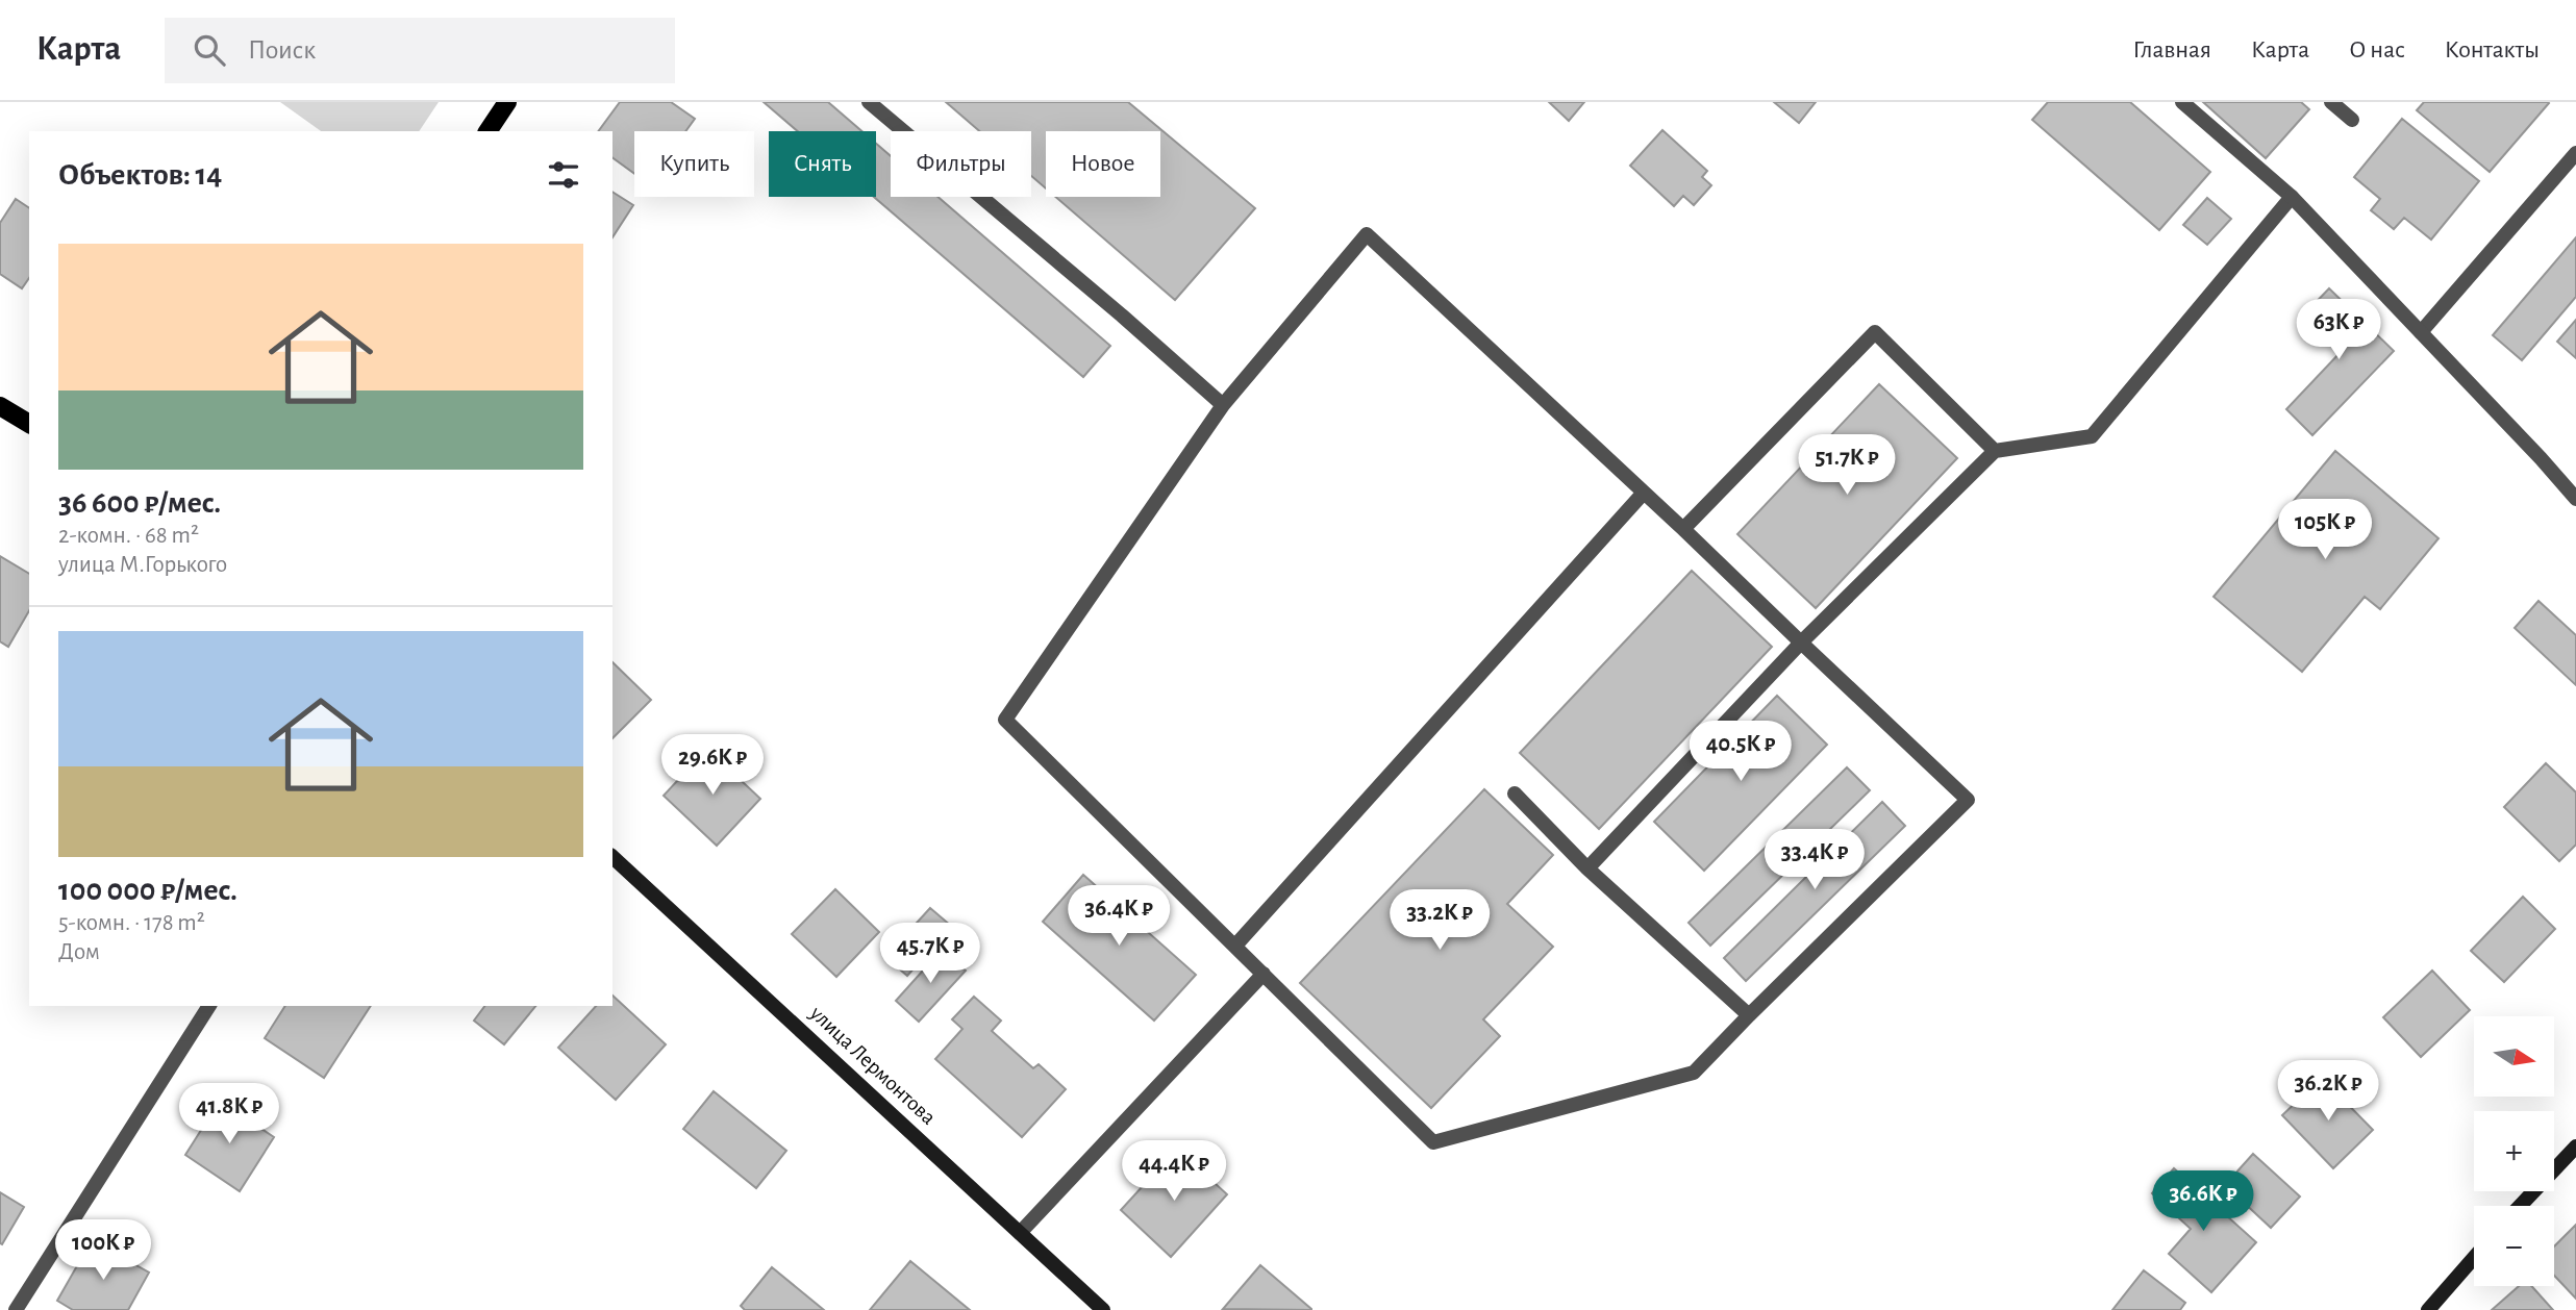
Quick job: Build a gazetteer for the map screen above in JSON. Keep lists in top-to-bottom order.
{
  "streets": {
    "street": ["улица Лермонтова"]
  },
  "north": "right",
  "page": {
    "header": "Карта",
    "search": "Поиск",
    "nav": [
      "Главная",
      "Карта",
      "О нас",
      "Контакты"
    ],
    "chip": [
      "Купить",
      "Снять",
      "Фильтры",
      "Новое"
    ],
    "heading": "Объектов: 14",
    "list": [
      {
        "name": "36 600 ₽/мес.",
        "note": "2-комн. · 68 m² · улица М.Горького"
      },
      {
        "name": "100 000 ₽/мес.",
        "note": "5-комн. · 178 m² · Дом"
      }
    ],
    "price": [
      "63K ₽",
      "51.7K ₽",
      "105K ₽",
      "40.5K ₽",
      "29.6K ₽",
      "33.4K ₽",
      "36.4K ₽",
      "33.2K ₽",
      "45.7K ₽",
      "36.2K ₽",
      "41.8K ₽",
      "44.4K ₽",
      "36.6K ₽",
      "100K ₽"
    ],
    "map_buttons": ["+", "−"]
  }
}
